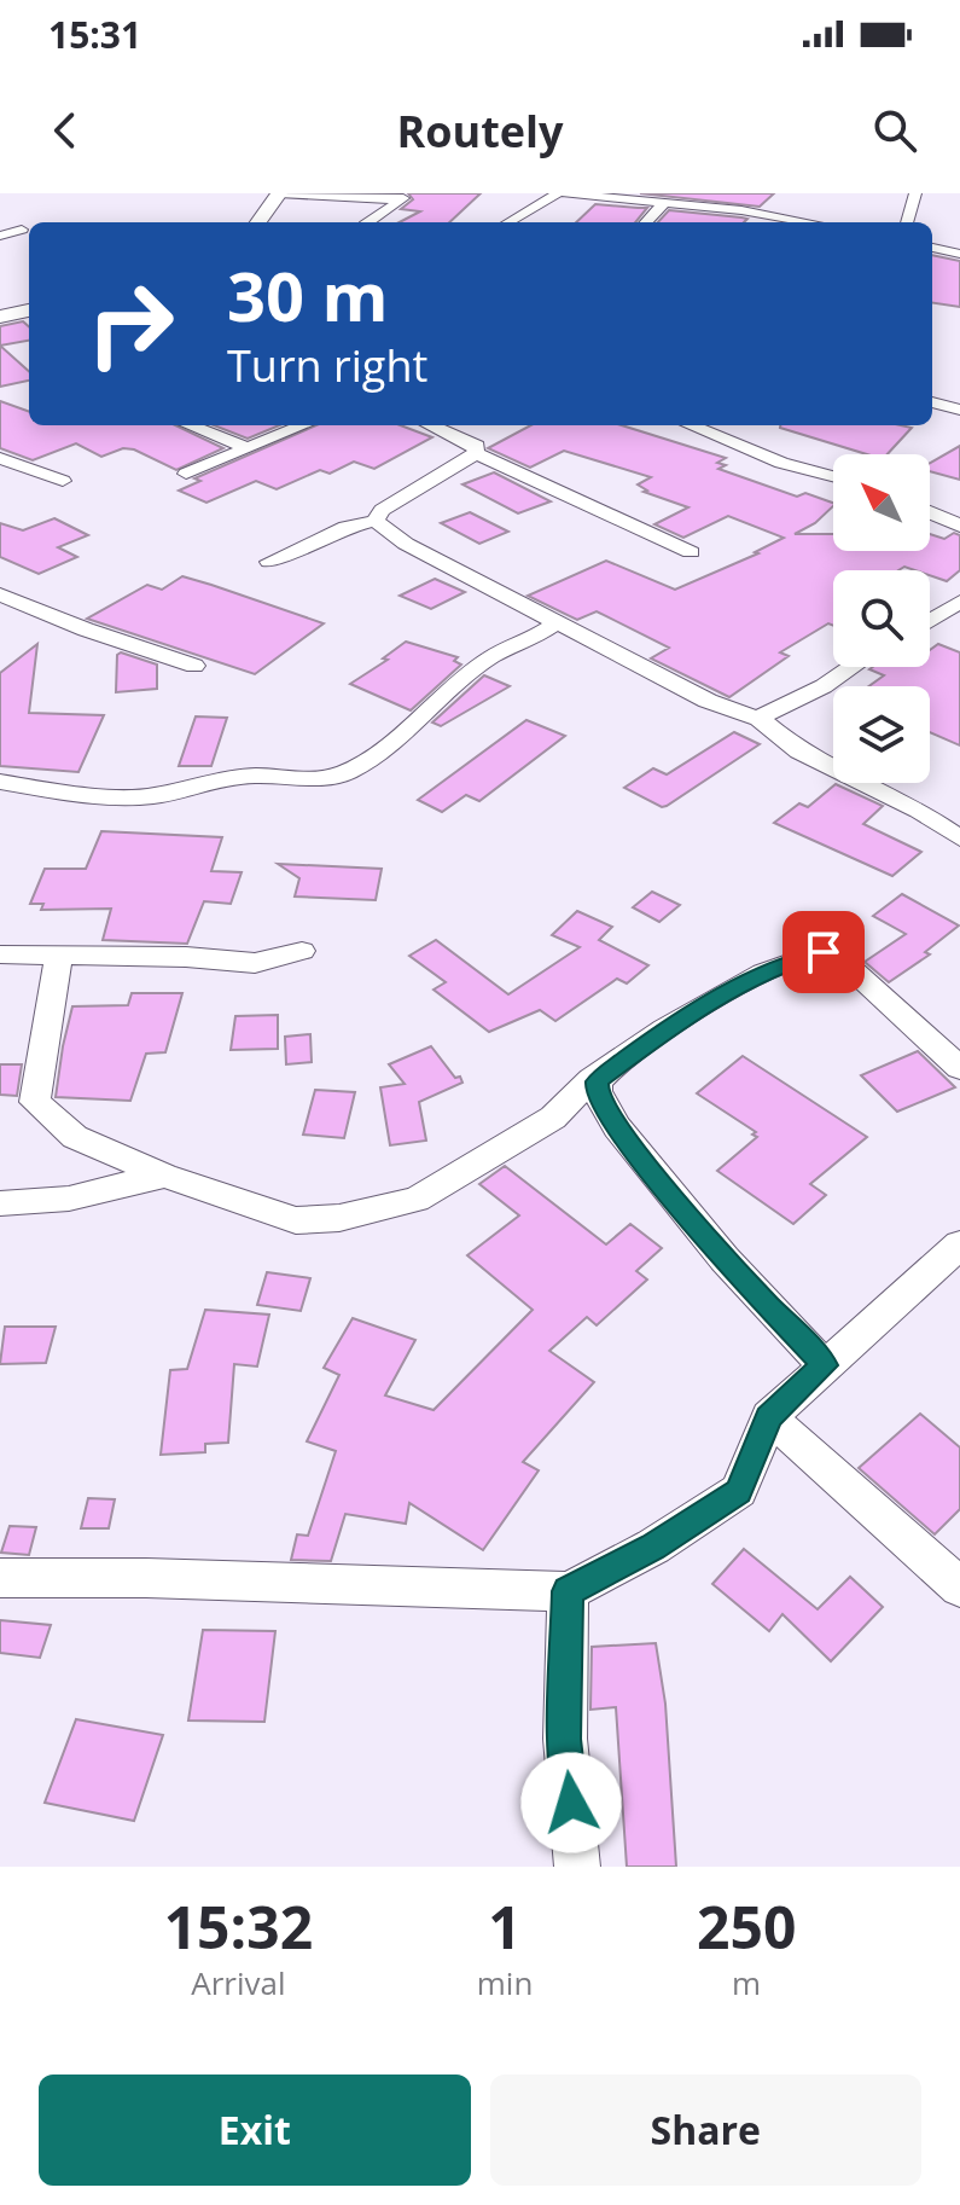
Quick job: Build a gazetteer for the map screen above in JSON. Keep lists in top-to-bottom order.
{
  "north": "top left",
  "page": {
    "status": "15:31",
    "header": "Routely",
    "turn": ["30 m", "Turn right"],
    "eta": [
      "15:32",
      "Arrival",
      "1",
      "min",
      "250",
      "m"
    ],
    "buttons": ["Exit", "Share"]
  }
}
